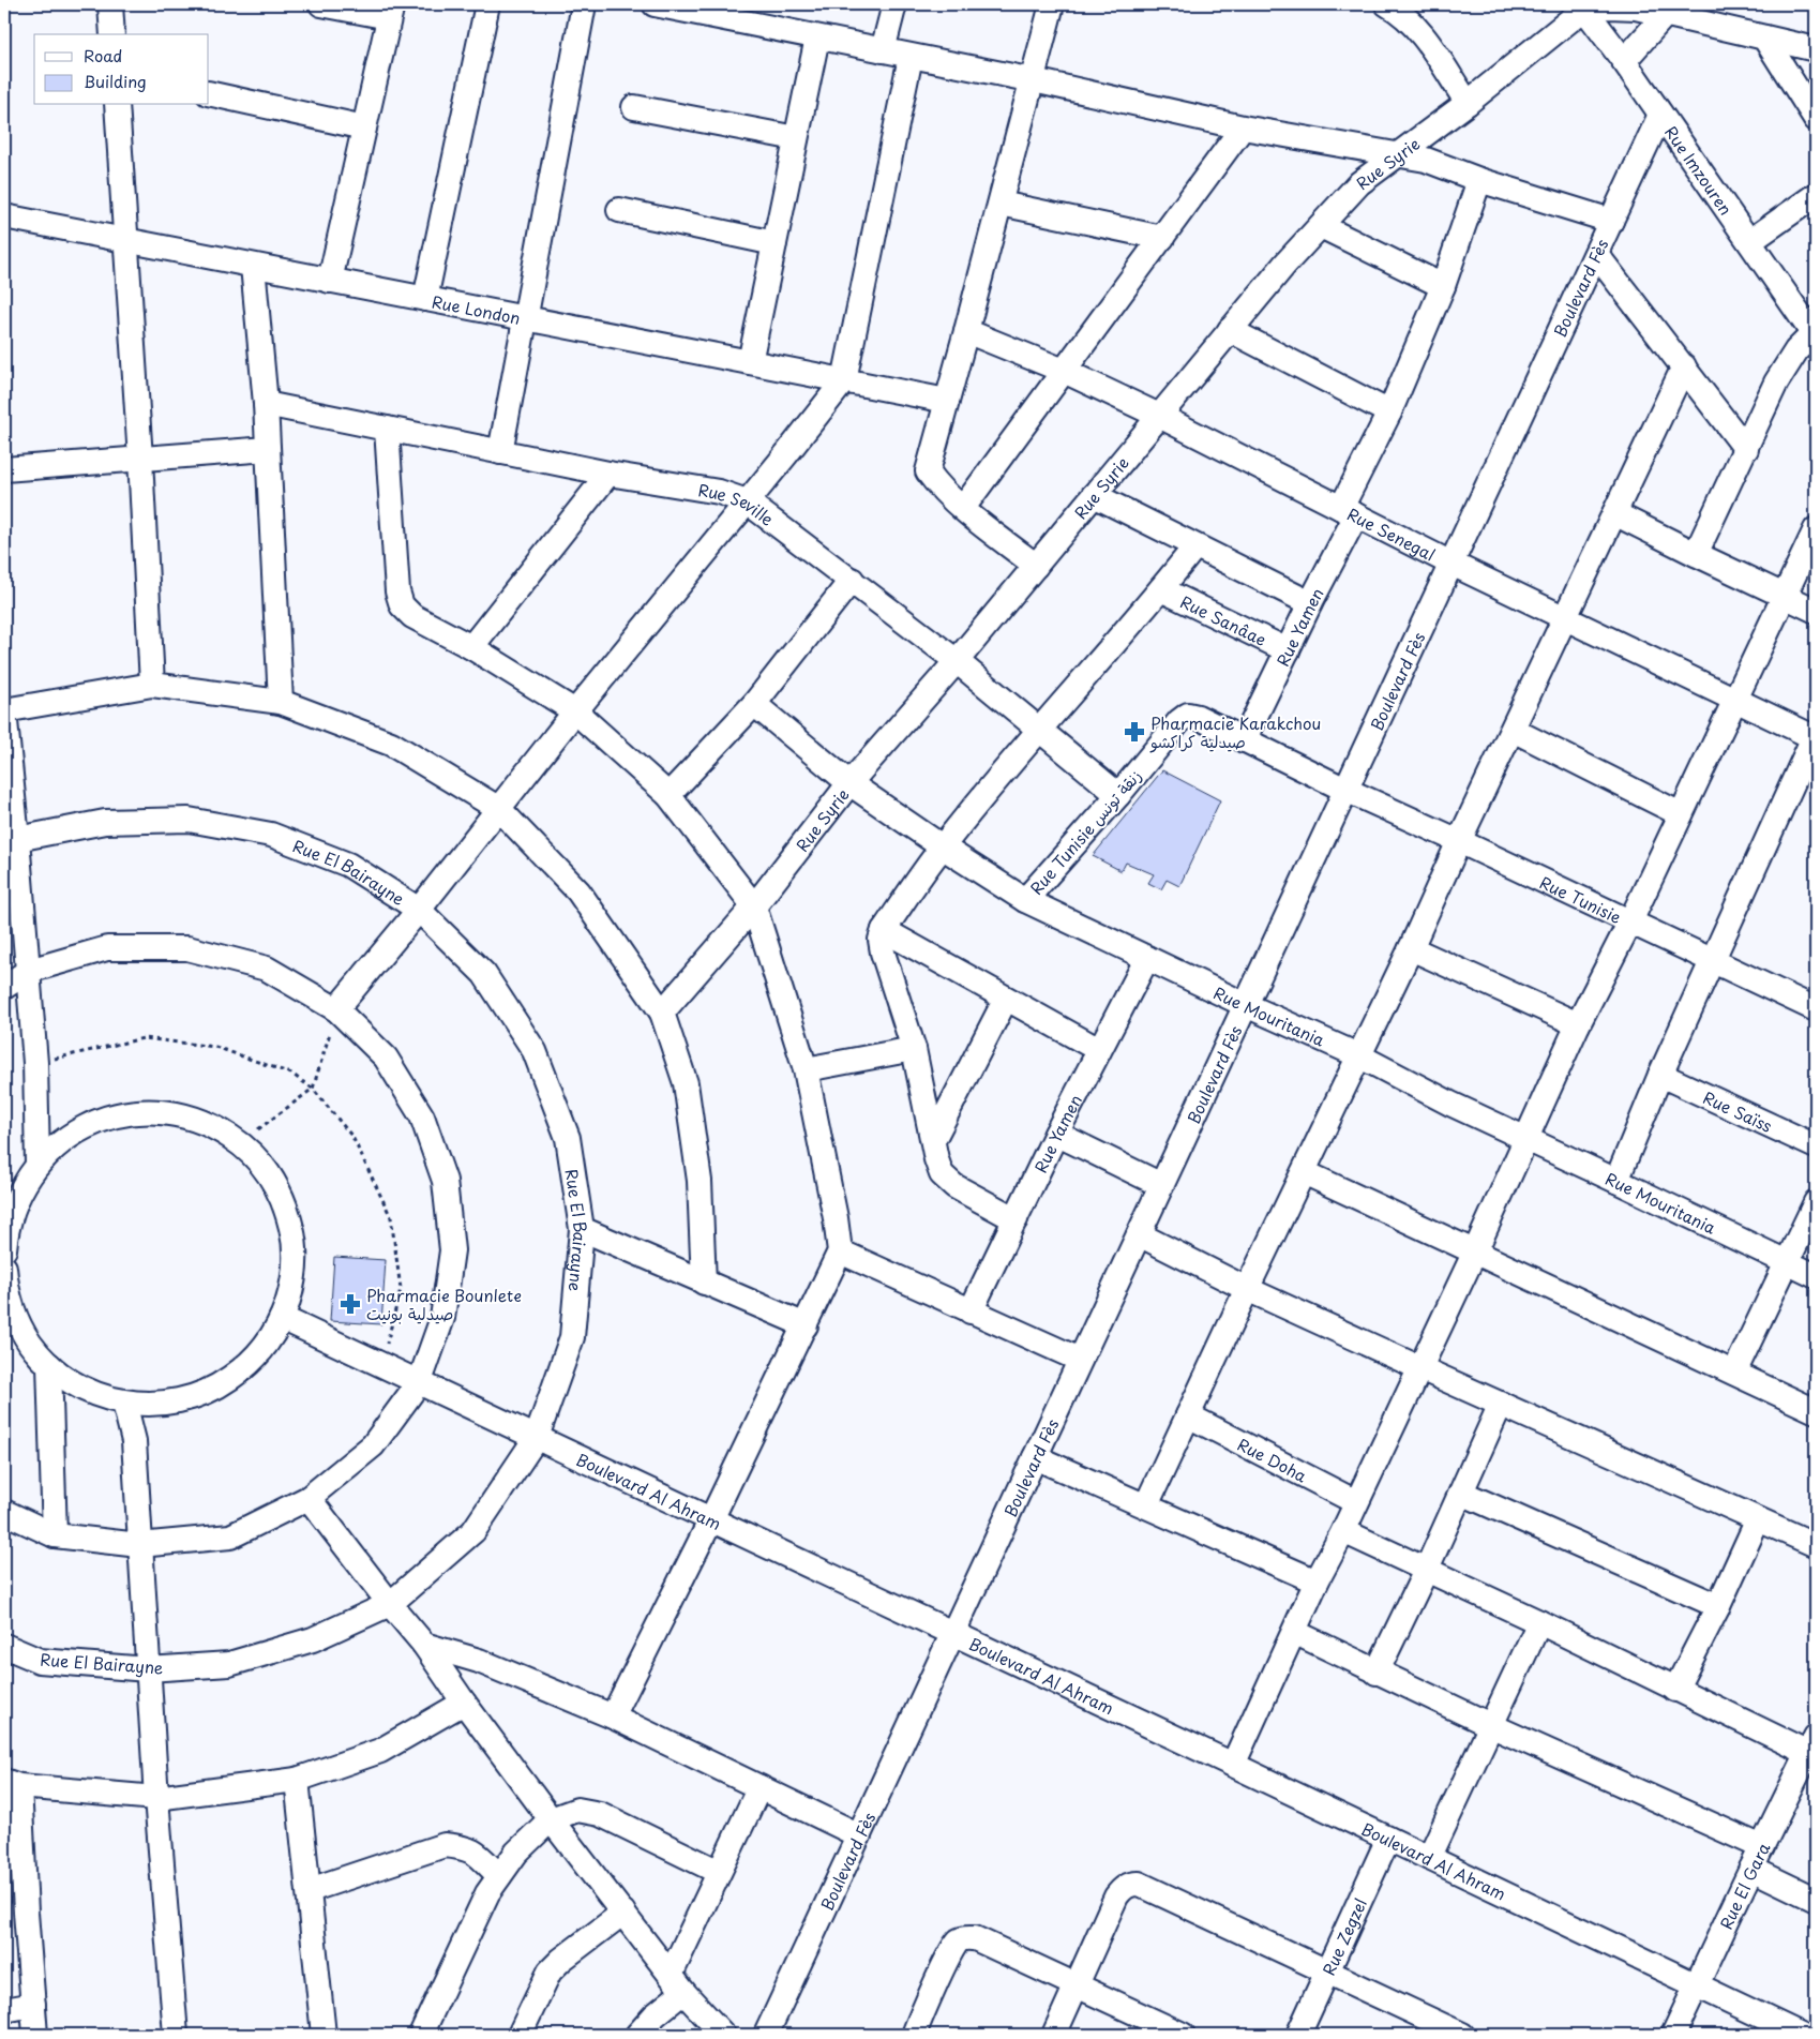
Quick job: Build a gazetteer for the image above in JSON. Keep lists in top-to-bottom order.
{
  "streets": {
    "street": [
      "Rue Syrie",
      "Rue Imzouren",
      "Boulevard Fès",
      "Rue London",
      "Rue Seville",
      "Rue Senegal",
      "Rue Sanâae",
      "Rue Yamen",
      "Rue Tunisie زنقة تونس",
      "Rue El Bairayne",
      "Rue Tunisie",
      "Rue Mouritania",
      "Rue Saïss",
      "Rue Doha",
      "Boulevard Al Ahram",
      "Rue El Gara",
      "Rue Zegzel"
    ]
  },
  "crossings": [
    ["Rue Syrie", "Rue Imzouren"],
    ["Rue Syrie", "Rue Seville"],
    ["Rue Syrie", "Rue Senegal"],
    ["Rue Syrie", "Rue Mouritania"],
    ["Rue Imzouren", "Boulevard Fès"],
    ["Boulevard Fès", "Rue Senegal"],
    ["Boulevard Fès", "Rue Tunisie"],
    ["Boulevard Fès", "Rue Mouritania"],
    ["Boulevard Fès", "Boulevard Al Ahram"],
    ["Rue Seville", "Rue Tunisie زنقة تونس"],
    ["Rue Senegal", "Rue Yamen"],
    ["Rue Sanâae", "Rue Yamen"],
    ["Rue Yamen", "Rue Tunisie"],
    ["Rue Yamen", "Rue Mouritania"],
    ["Rue Tunisie زنقة تونس", "Rue Tunisie"],
    ["Rue Tunisie زنقة تونس", "Rue Mouritania"],
    ["Rue El Bairayne", "Boulevard Al Ahram"],
    ["Boulevard Al Ahram", "Rue El Gara"],
    ["Boulevard Al Ahram", "Rue Zegzel"]
  ],
  "places": {
    "pharmacy": ["Pharmacie Karakchou صيدلية كراكشو", "Pharmacie Bounlete صيدلية بونيت"]
  },
  "legend": ["Road", "Building"]
}
